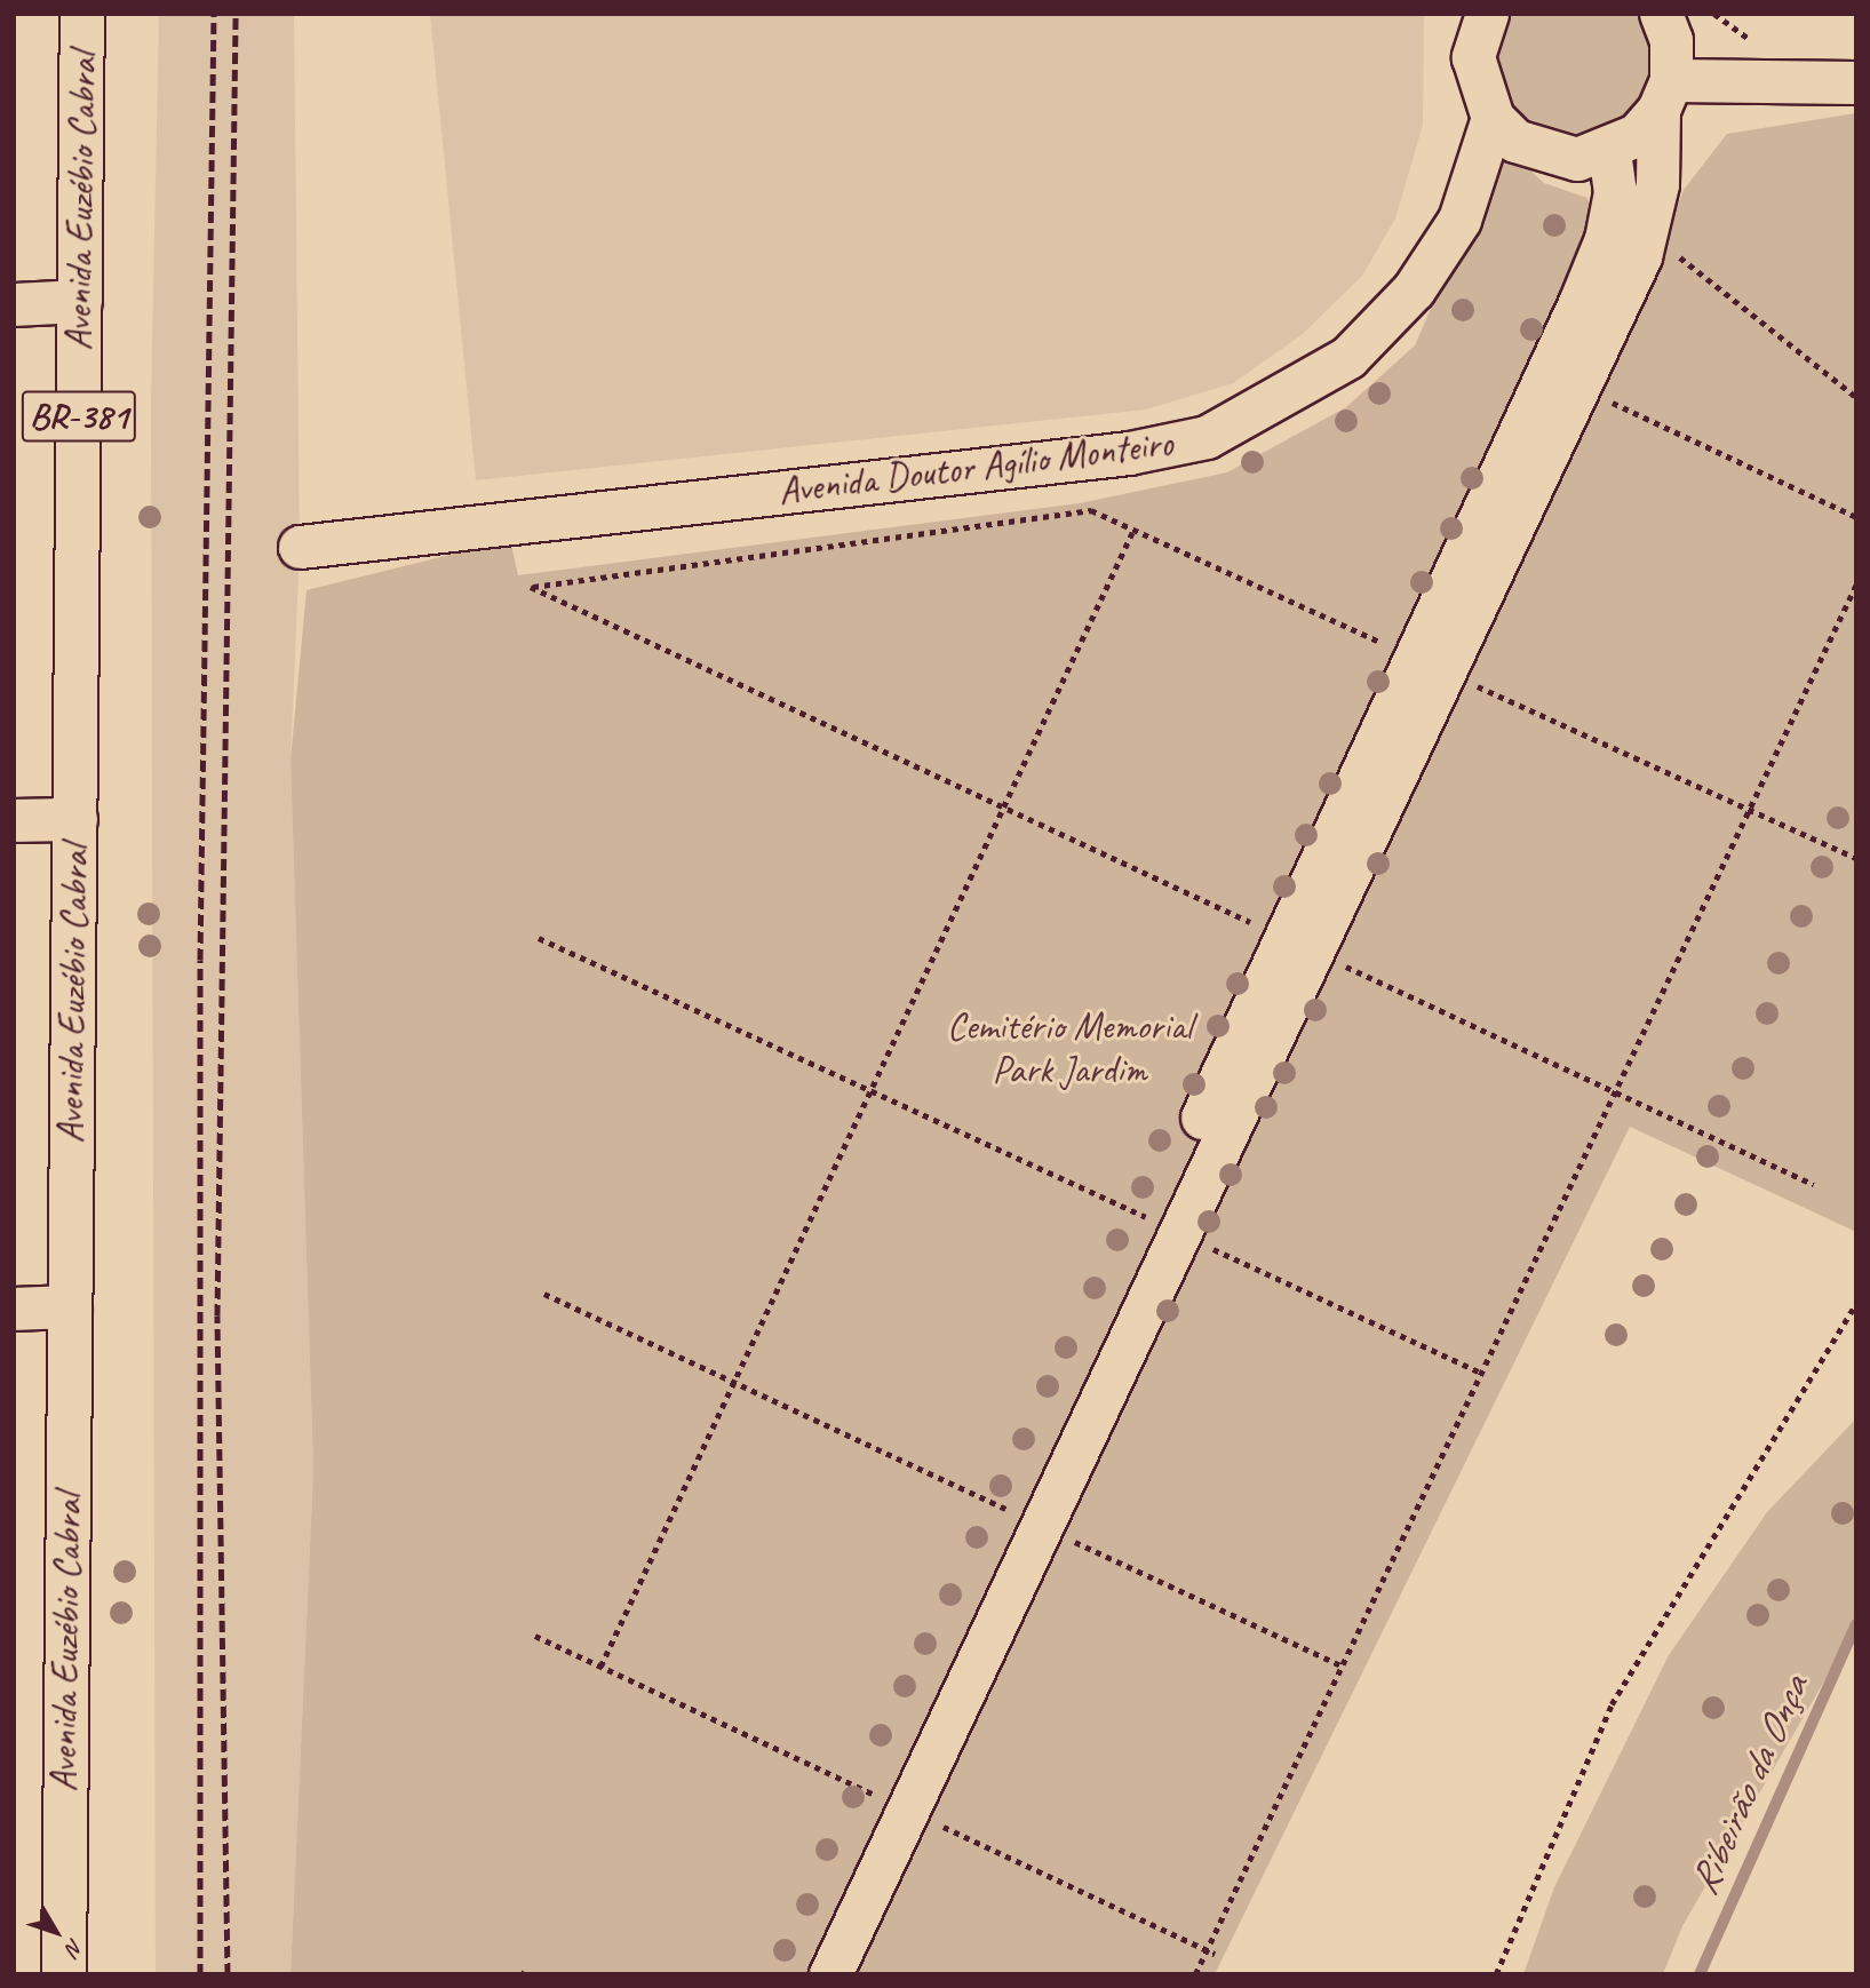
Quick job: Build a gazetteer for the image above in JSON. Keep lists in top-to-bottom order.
{
  "streets": {
    "main road": ["Avenida Euzébio Cabral", "BR-381"],
    "street": ["Avenida Doutor Agílio Monteiro"]
  },
  "water": ["Ribeirão da Onça"],
  "parks": ["Cemitério Memorial Park Jardim"],
  "north": "bottom right"
}
